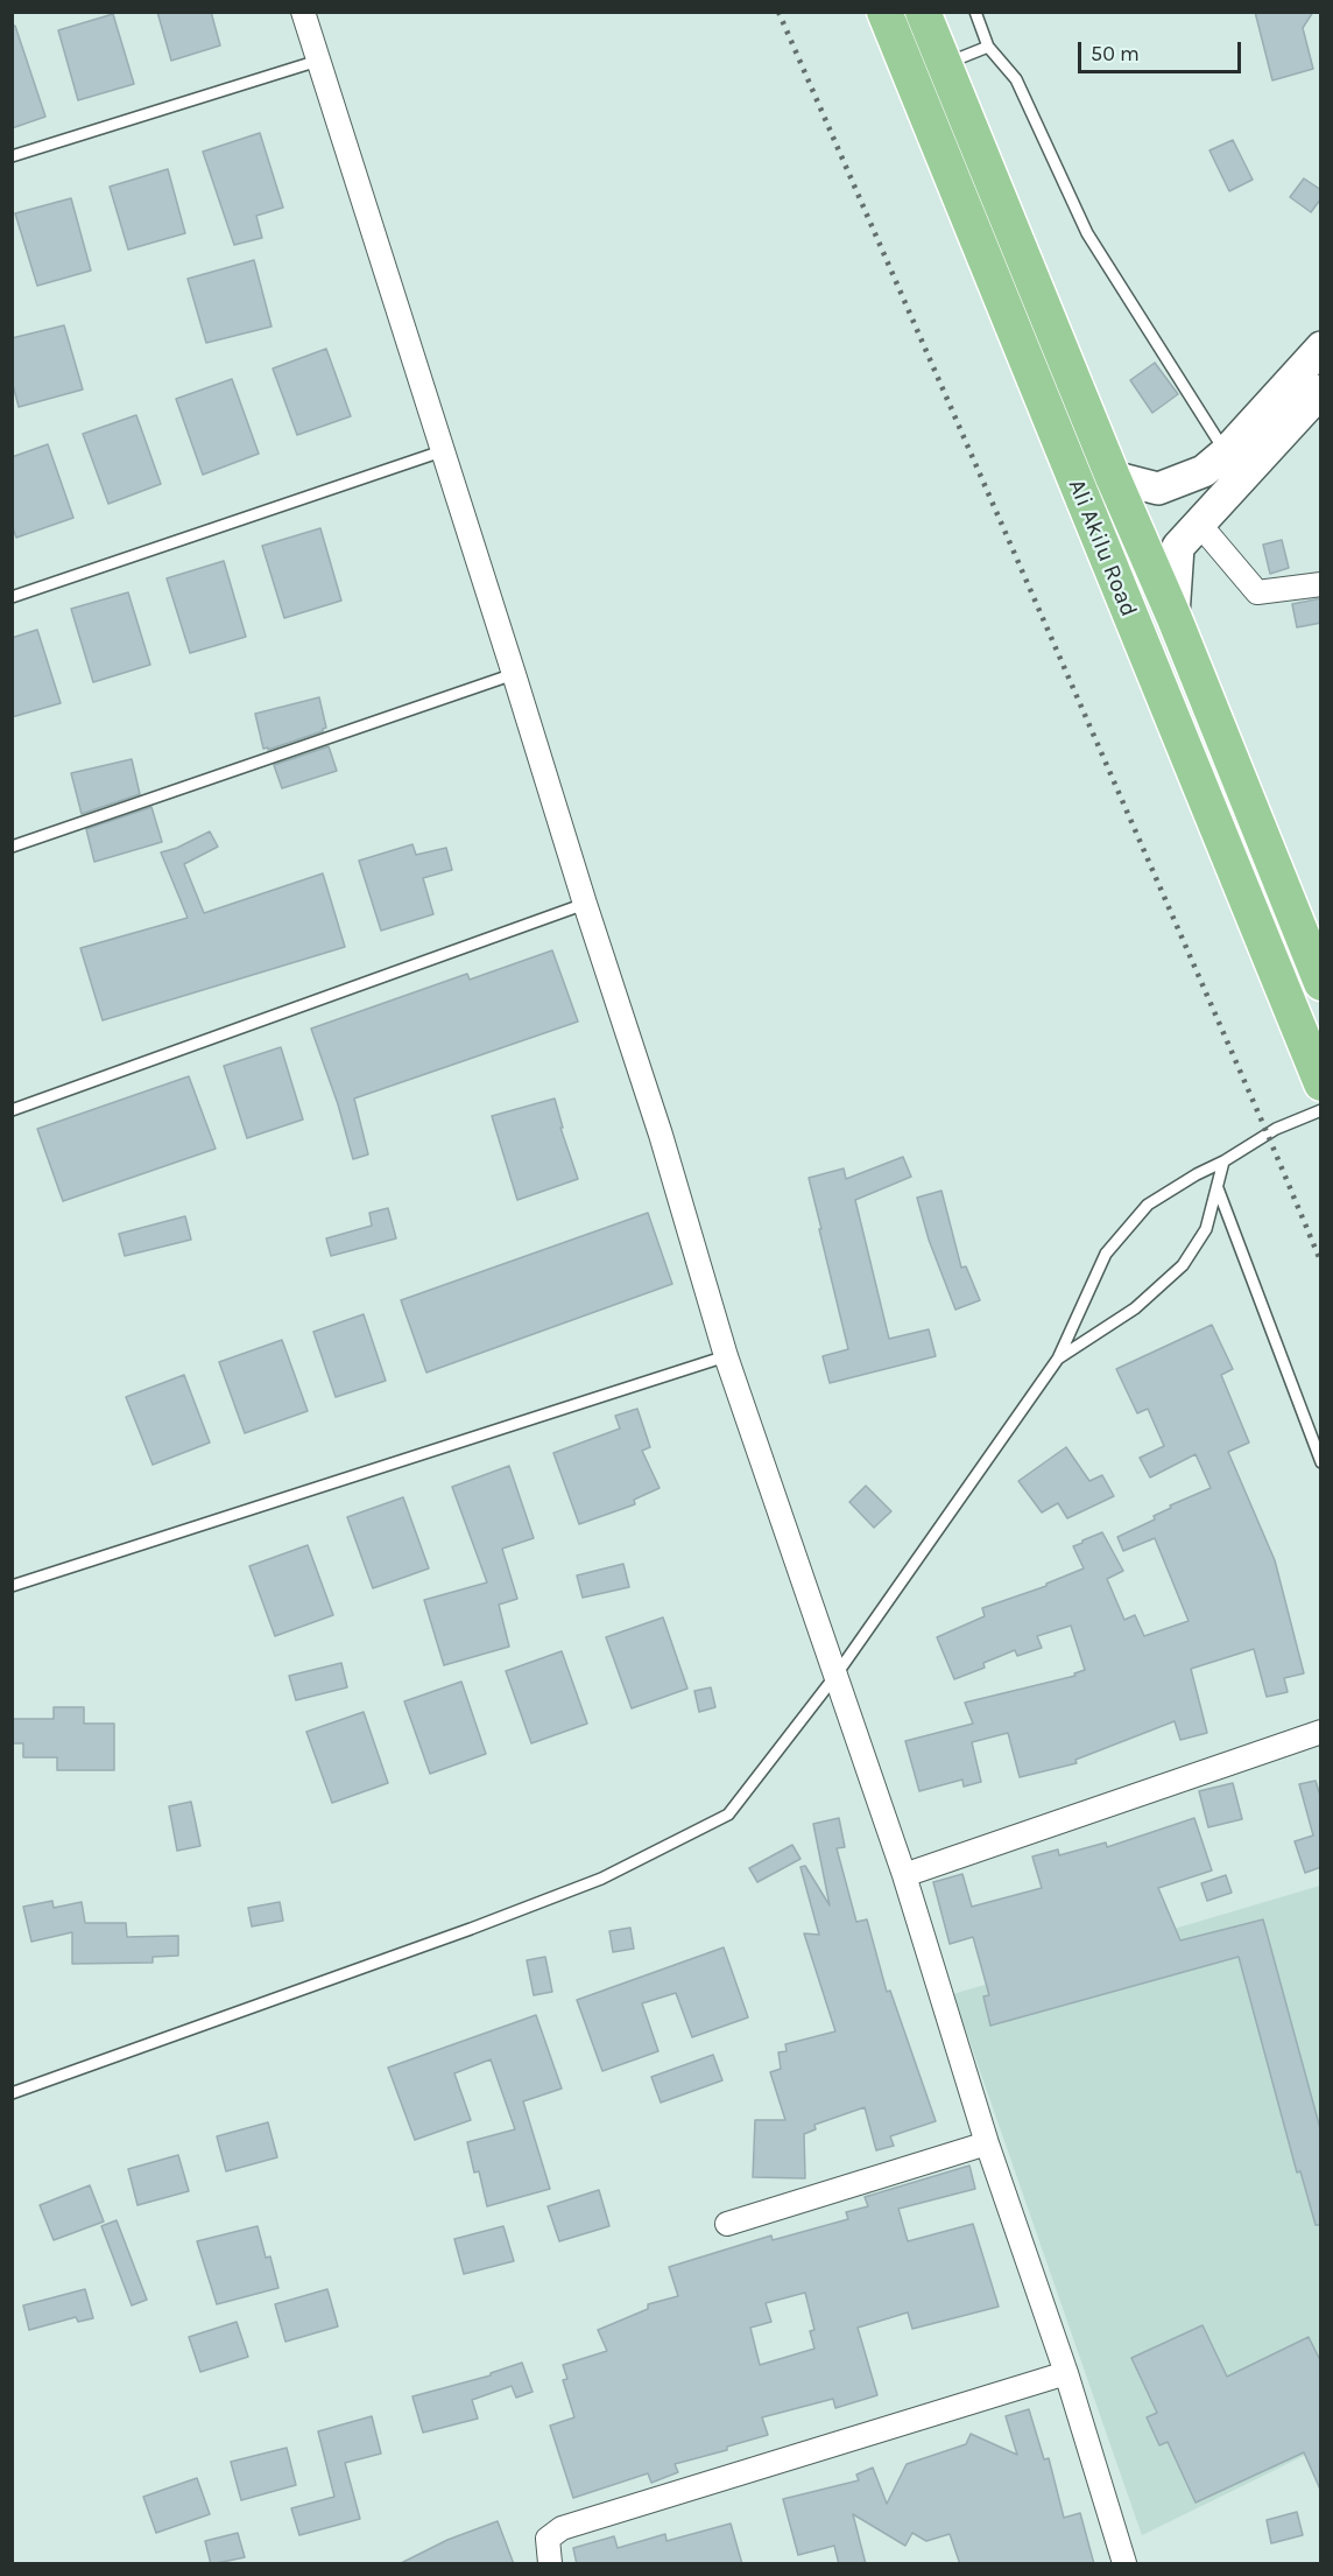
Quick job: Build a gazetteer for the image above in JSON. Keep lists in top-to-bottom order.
{
  "streets": {
    "main road": ["Ali Akilu Road"]
  },
  "scale_bar": "50 m"
}
